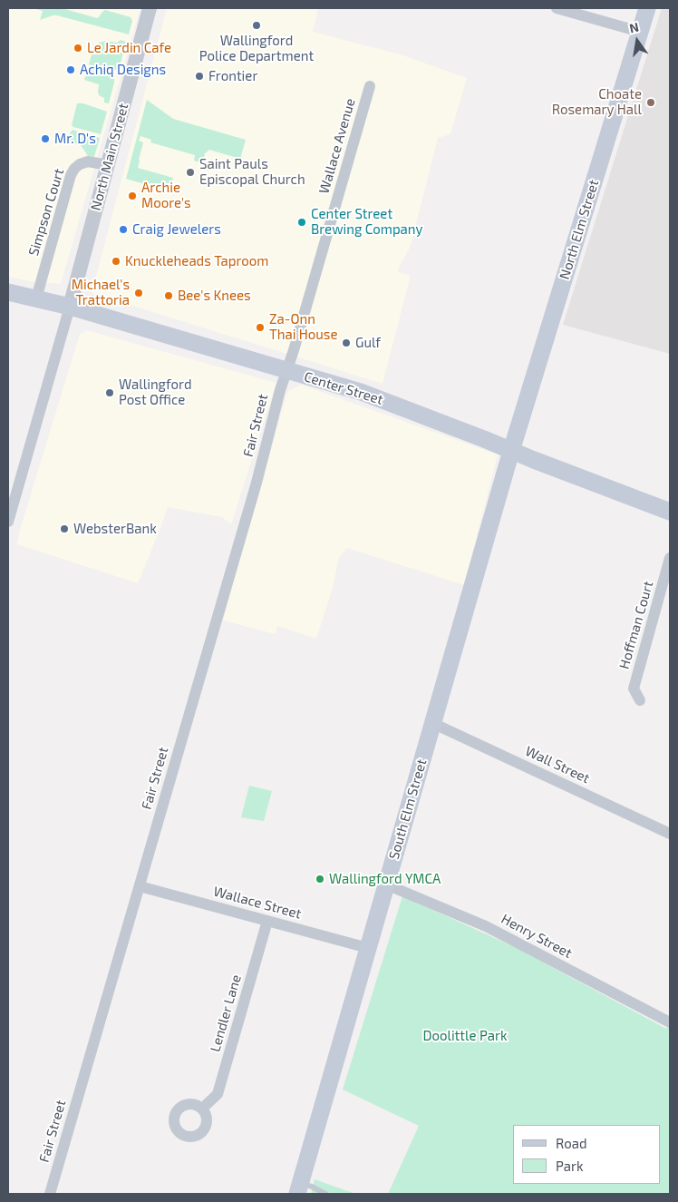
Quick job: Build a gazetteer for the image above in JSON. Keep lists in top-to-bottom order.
{
  "streets": {
    "main road": ["North Elm Street", "Center Street", "South Elm Street"],
    "street": [
      "Wallace Avenue",
      "North Main Street",
      "Simpson Court",
      "Fair Street",
      "Hoffman Court",
      "Wall Street",
      "Wallace Street",
      "Henry Street",
      "Lendler Lane"
    ]
  },
  "crossings": [
    ["Wallace Avenue", "Center Street"],
    ["Wallace Avenue", "Fair Street"],
    ["North Main Street", "Simpson Court"],
    ["North Main Street", "Center Street"],
    ["Simpson Court", "Center Street"],
    ["North Elm Street", "Center Street"],
    ["North Elm Street", "South Elm Street"],
    ["Center Street", "Fair Street"],
    ["Center Street", "South Elm Street"],
    ["Fair Street", "Wallace Street"],
    ["Wall Street", "South Elm Street"],
    ["South Elm Street", "Wallace Street"],
    ["South Elm Street", "Henry Street"],
    ["Wallace Street", "Lendler Lane"]
  ],
  "parks": ["Doolittle Park"],
  "places": [
    "Wallingford Police Department",
    "Le Jardin Cafe",
    "Achiq Designs",
    "Frontier",
    "Choate Rosemary Hall",
    "Mr. D's",
    "Saint Pauls Episcopal Church",
    "Archie Moore's",
    "Center Street Brewing Company",
    "Craig Jewelers",
    "Knuckleheads Taproom",
    "Michael's Trattoria",
    "Bee's Knees",
    "Za-Onn Thai House",
    "Gulf",
    "Wallingford Post Office",
    "WebsterBank",
    "Wallingford YMCA"
  ],
  "legend": ["Road", "Park"],
  "north": "top"
}
